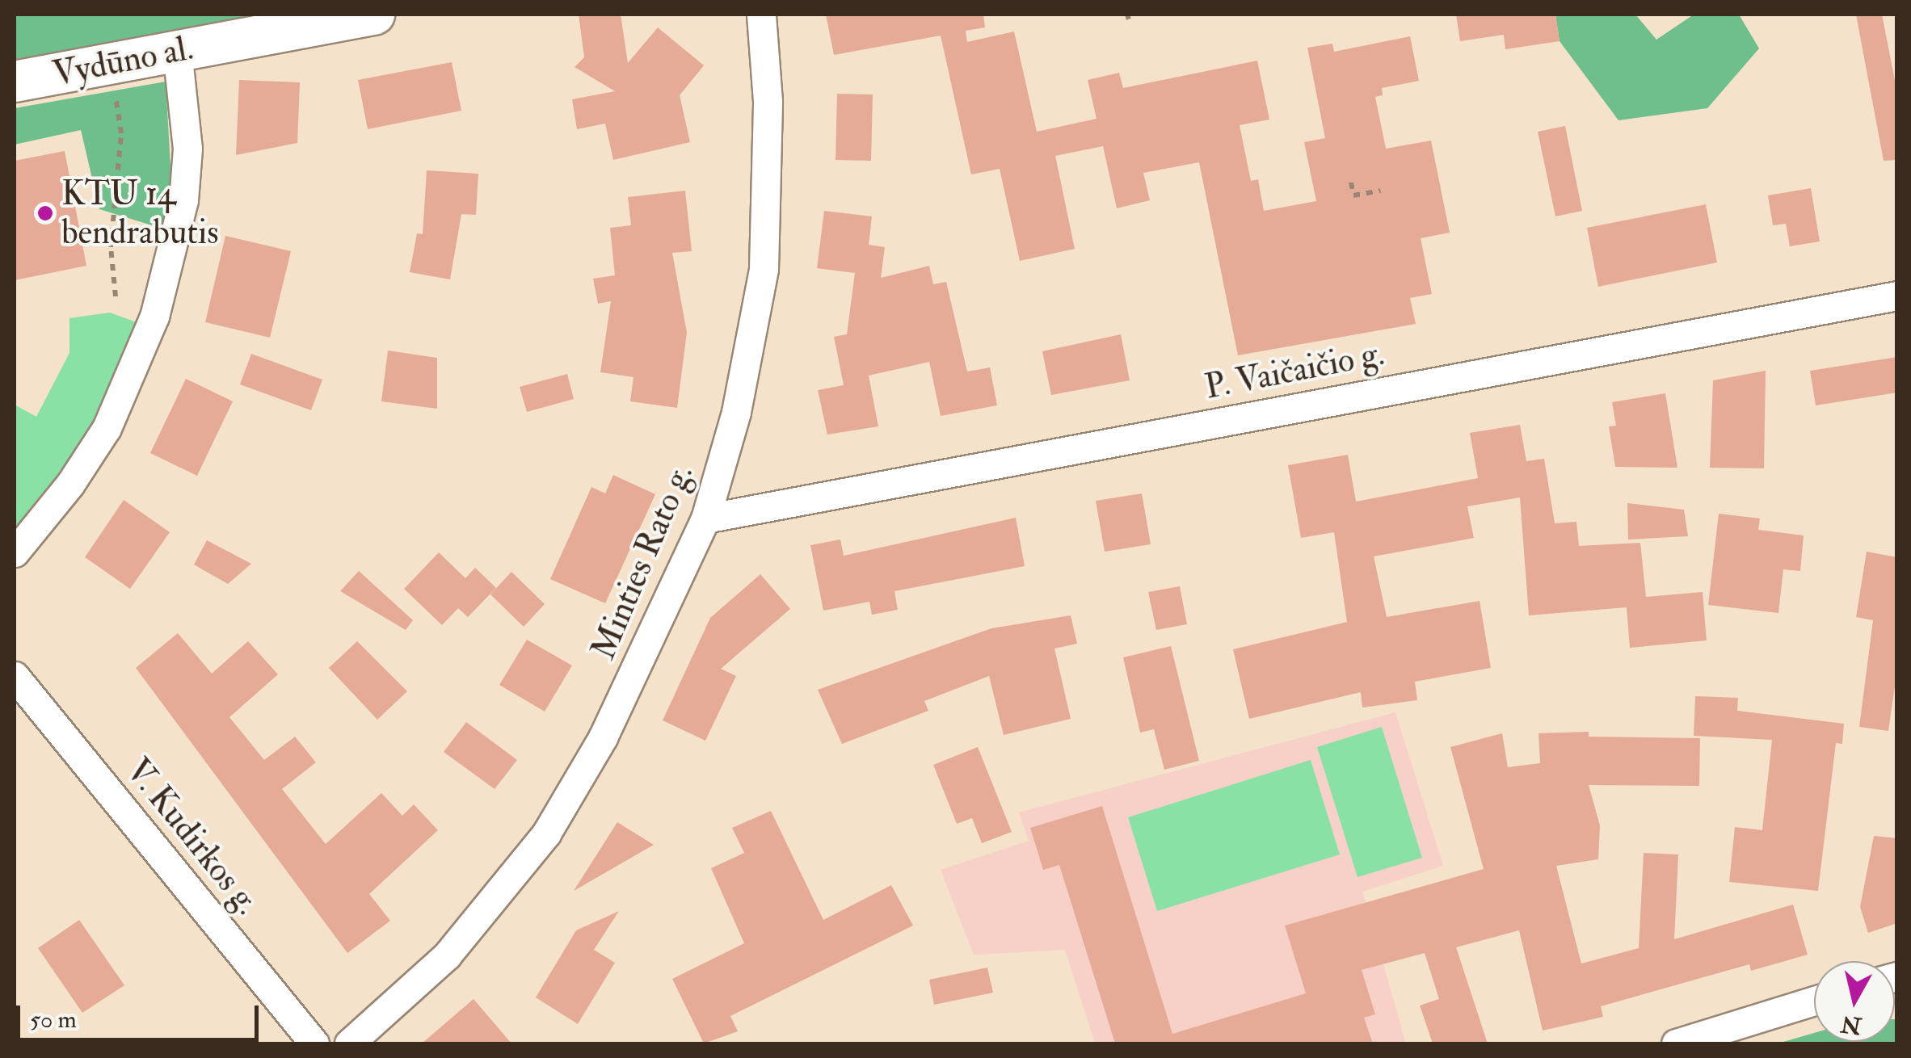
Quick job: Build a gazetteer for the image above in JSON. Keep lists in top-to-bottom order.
{
  "streets": {
    "street": [
      "Vydūno al.",
      "P. Vaičaičio g.",
      "Minties Rato g.",
      "V. Kudirkos g."
    ]
  },
  "crossings": [
    ["P. Vaičaičio g.", "Minties Rato g."]
  ],
  "places": ["KTU 14 bendrabutis"],
  "scale_bar": "50 m",
  "north": "bottom"
}
